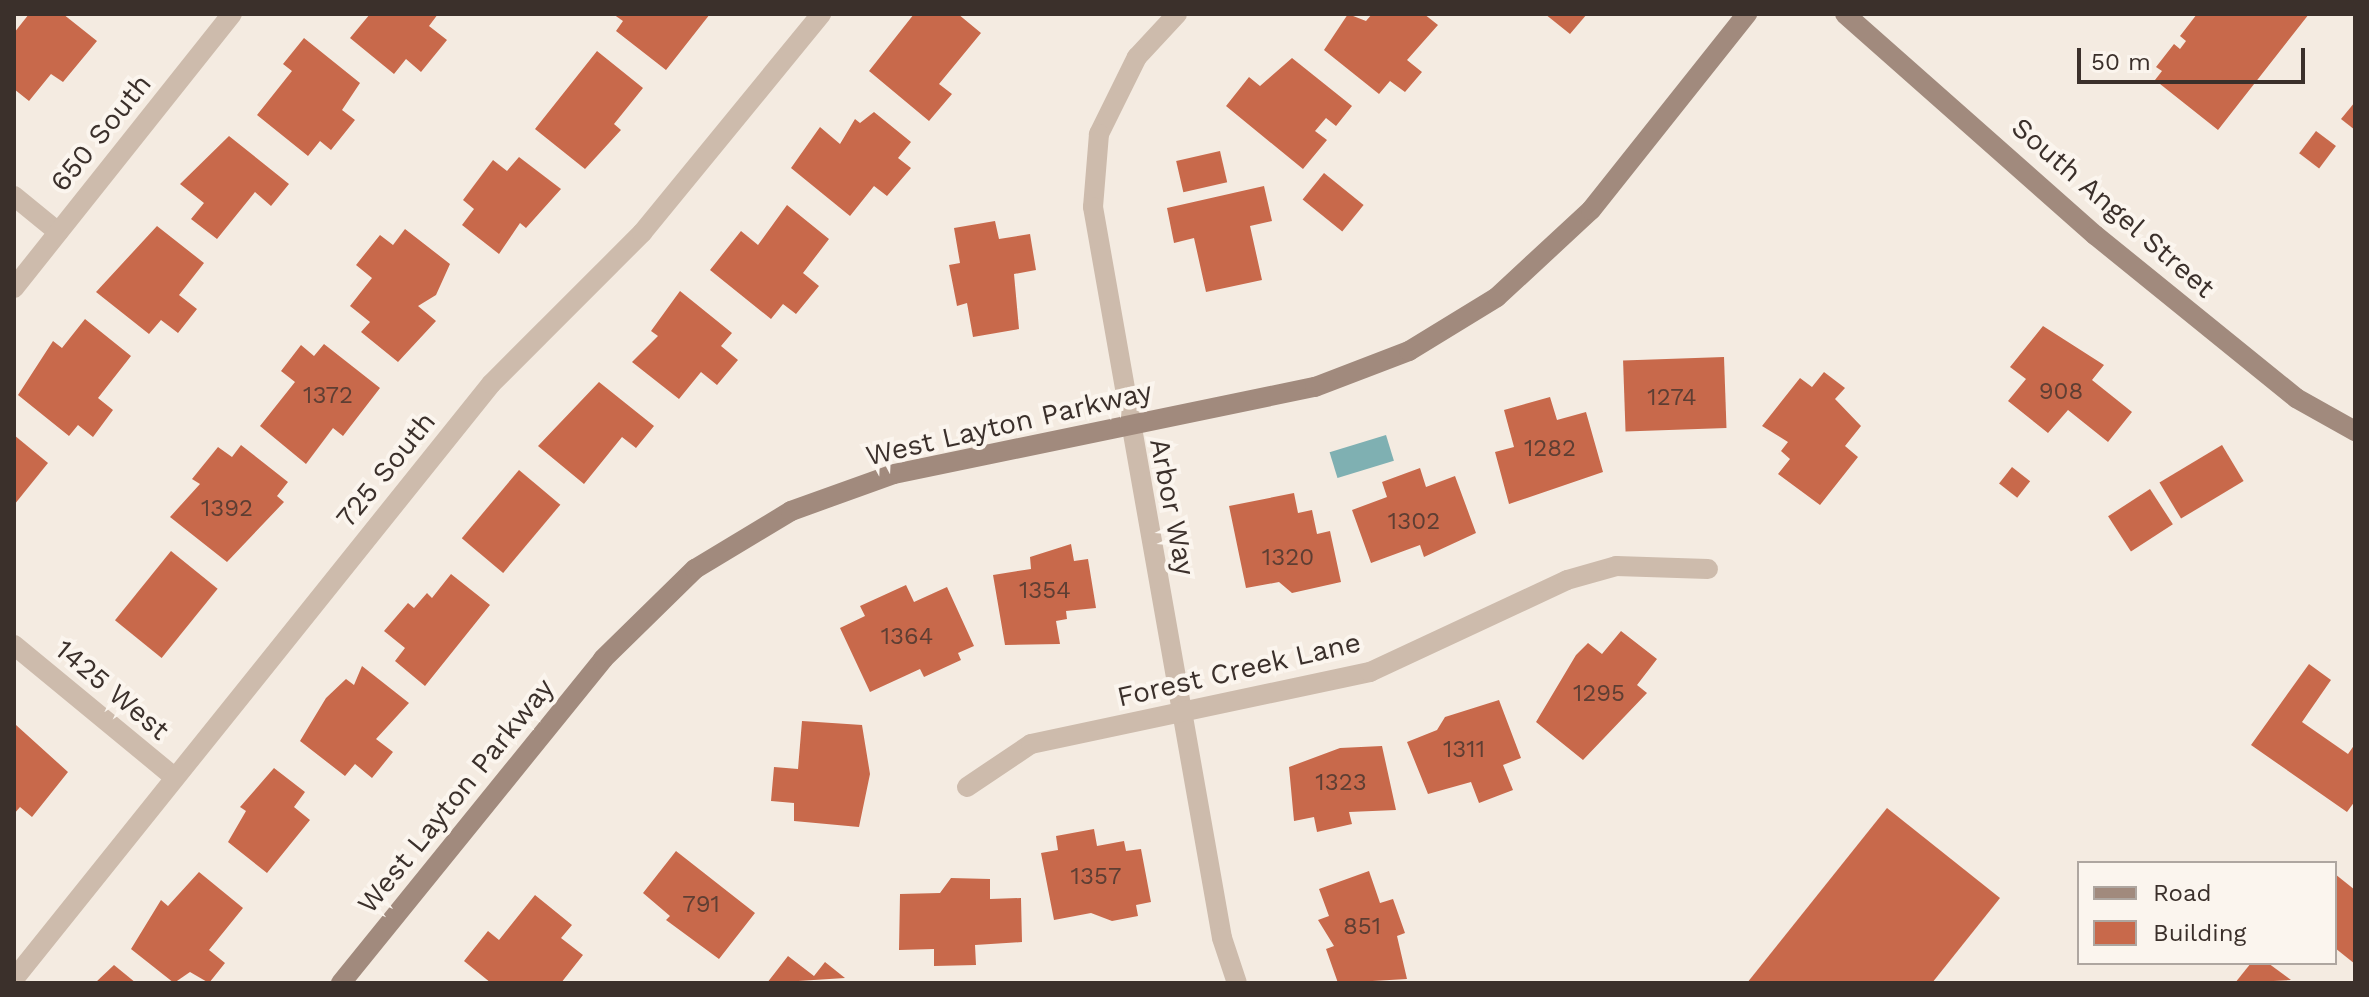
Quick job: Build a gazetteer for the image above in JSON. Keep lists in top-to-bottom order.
{
  "streets": {
    "main road": ["South Angel Street", "West Layton Parkway"],
    "street": [
      "650 South",
      "725 South",
      "Arbor Way",
      "Forest Creek Lane",
      "1425 West"
    ]
  },
  "crossings": [
    ["West Layton Parkway", "Arbor Way"],
    ["725 South", "1425 West"],
    ["Arbor Way", "Forest Creek Lane"]
  ],
  "house_numbers": [
    "908",
    "1372",
    "1274",
    "1282",
    "1392",
    "1302",
    "1320",
    "1354",
    "1364",
    "1295",
    "1311",
    "1323",
    "1357",
    "791",
    "851"
  ],
  "legend": ["Road", "Building"],
  "scale_bar": "50 m"
}
